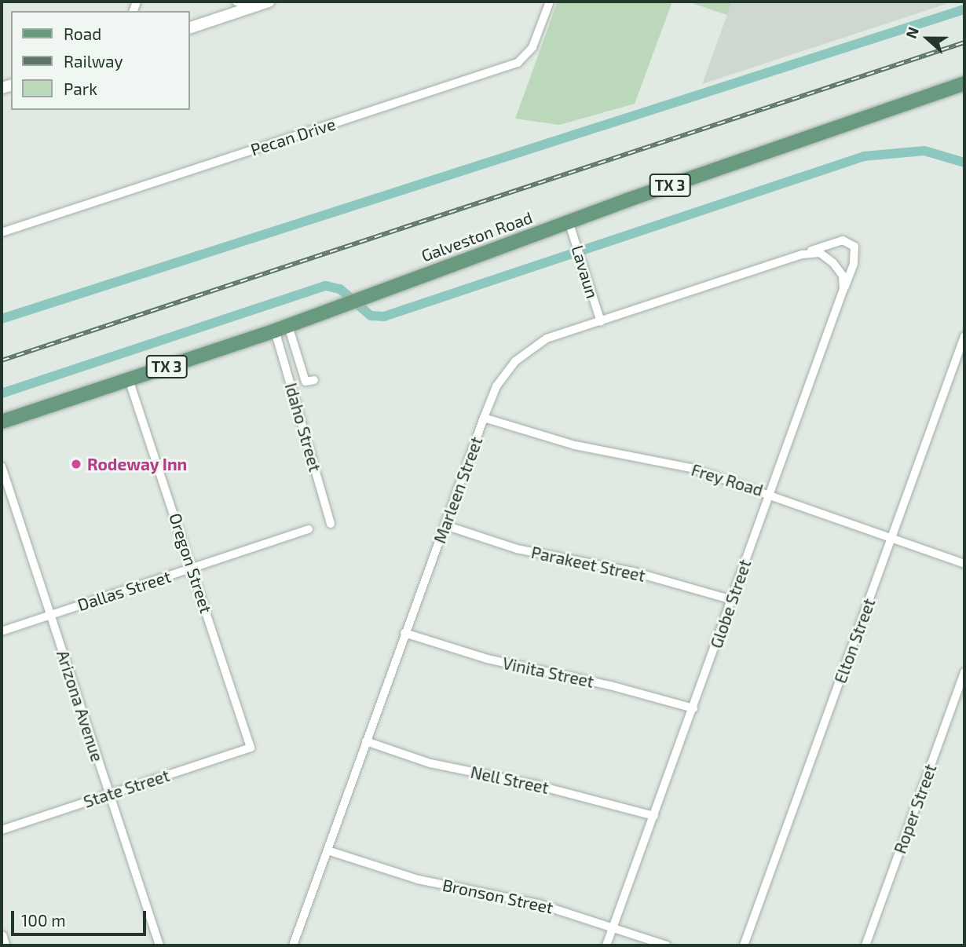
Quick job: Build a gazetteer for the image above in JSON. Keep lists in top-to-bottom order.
{
  "streets": {
    "main road": ["TX 3", "Galveston Road"],
    "street": [
      "Pecan Drive",
      "Lavaun",
      "Idaho Street",
      "Frey Road",
      "Marleen Street",
      "Oregon Street",
      "Parakeet Street",
      "Dallas Street",
      "Globe Street",
      "Elton Street",
      "Vinita Street",
      "Arizona Avenue",
      "Nell Street",
      "State Street",
      "Roper Street",
      "Bronson Street"
    ]
  },
  "crossings": [
    ["Galveston Road", "Lavaun"],
    ["Galveston Road", "Idaho Street"],
    ["Galveston Road", "Oregon Street"],
    ["Lavaun", "Marleen Street"],
    ["Frey Road", "Marleen Street"],
    ["Frey Road", "Globe Street"],
    ["Frey Road", "Elton Street"],
    ["Marleen Street", "Parakeet Street"],
    ["Marleen Street", "Globe Street"],
    ["Marleen Street", "Vinita Street"],
    ["Marleen Street", "Nell Street"],
    ["Marleen Street", "Bronson Street"],
    ["Oregon Street", "Dallas Street"],
    ["Oregon Street", "State Street"],
    ["Parakeet Street", "Globe Street"],
    ["Dallas Street", "Arizona Avenue"],
    ["Globe Street", "Vinita Street"],
    ["Globe Street", "Nell Street"],
    ["Globe Street", "Bronson Street"],
    ["Arizona Avenue", "State Street"]
  ],
  "places": ["Rodeway Inn"],
  "legend": ["Road", "Railway", "Park"],
  "scale_bar": "100 m",
  "north": "left"
}
